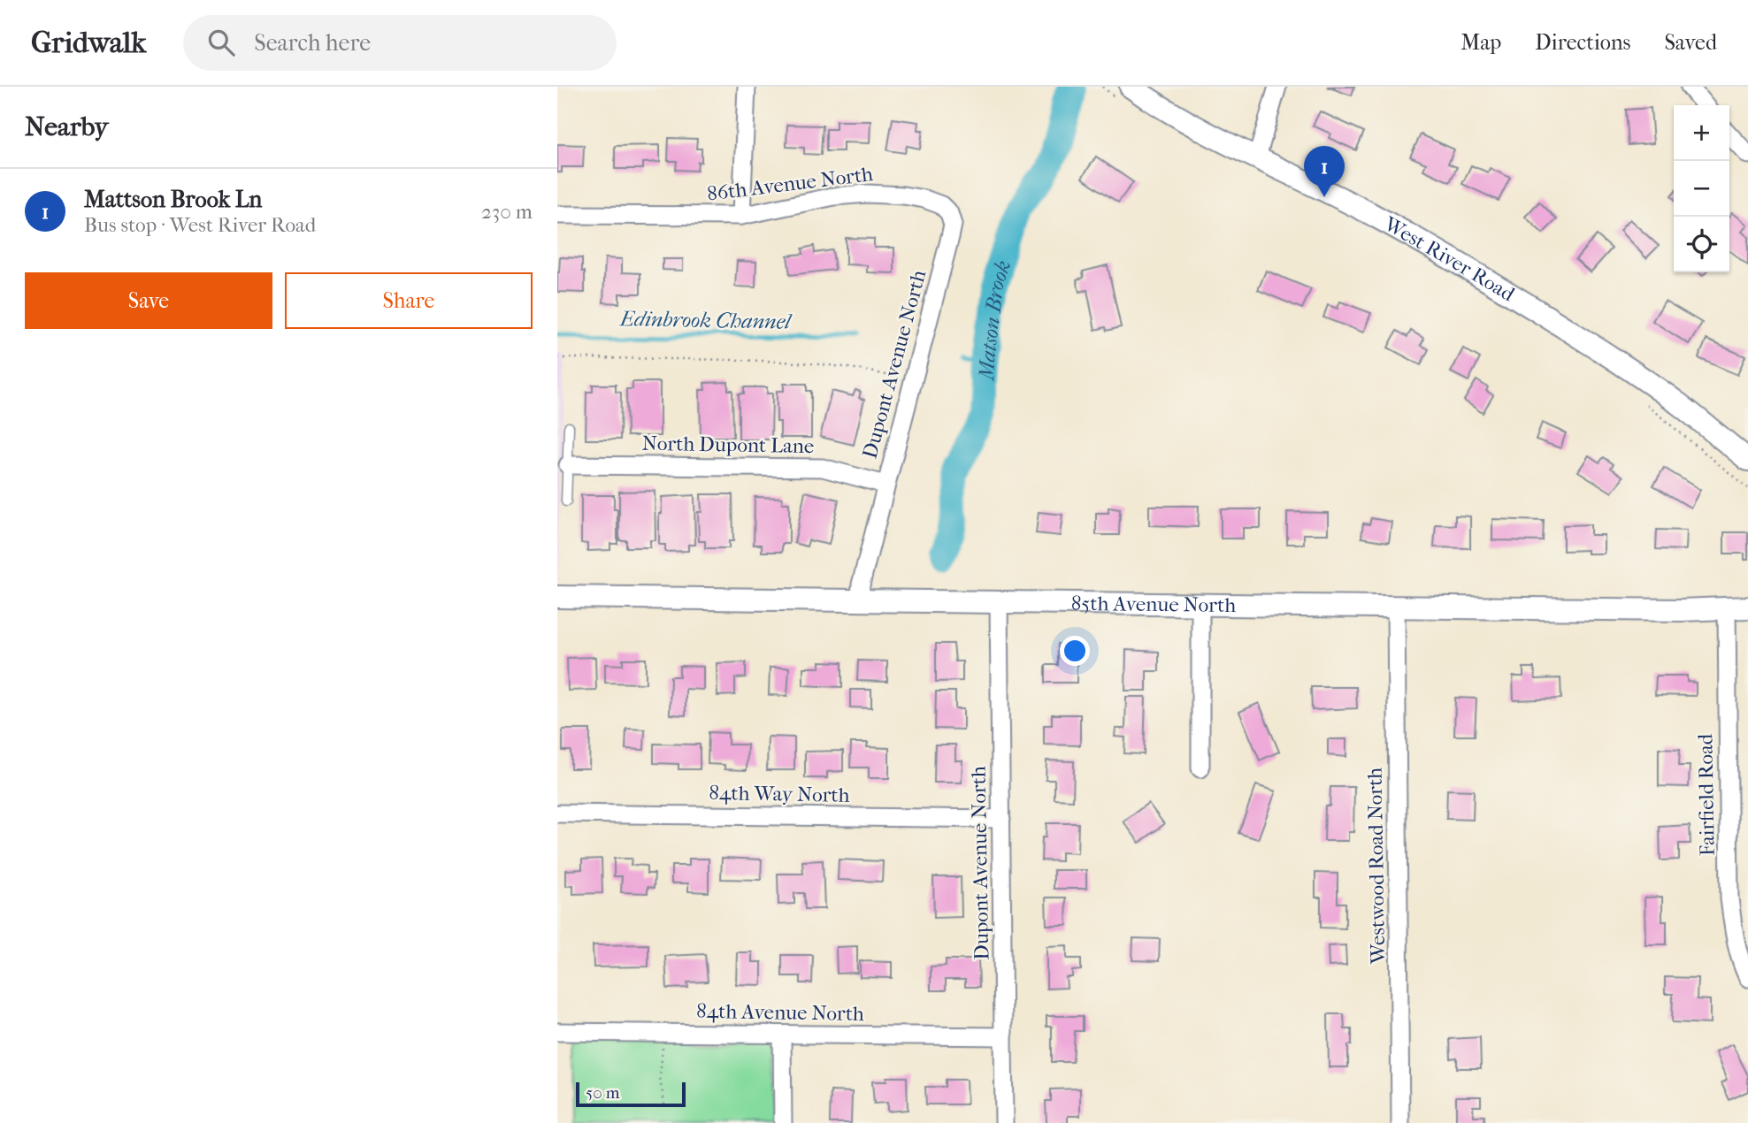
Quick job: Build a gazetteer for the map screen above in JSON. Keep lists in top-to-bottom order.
{
  "streets": {
    "street": [
      "86th Avenue North",
      "West River Road",
      "Dupont Avenue North",
      "North Dupont Lane",
      "85th Avenue North",
      "84th Way North",
      "Fairfield Road",
      "Westwood Road North",
      "84th Avenue North"
    ]
  },
  "crossings": [
    ["86th Avenue North", "Dupont Avenue North"],
    ["Dupont Avenue North", "North Dupont Lane"],
    ["Dupont Avenue North", "85th Avenue North"],
    ["Dupont Avenue North", "84th Way North"],
    ["Dupont Avenue North", "84th Avenue North"],
    ["85th Avenue North", "Fairfield Road"],
    ["85th Avenue North", "Westwood Road North"]
  ],
  "water": ["Edinbrook Channel", "Matson Brook"],
  "scale_bar": "50 m",
  "page": {
    "header": "Gridwalk",
    "search": "Search here",
    "nav": ["Map", "Directions", "Saved"],
    "heading": "Nearby",
    "map_buttons": ["+", "−"],
    "pins": "1",
    "list": [
      {
        "mark": "1",
        "name": "Mattson Brook Ln",
        "note": "Bus stop · West River Road",
        "value": "230 m"
      }
    ],
    "buttons": ["Save", "Share"],
    "scale": "50 m"
  }
}
